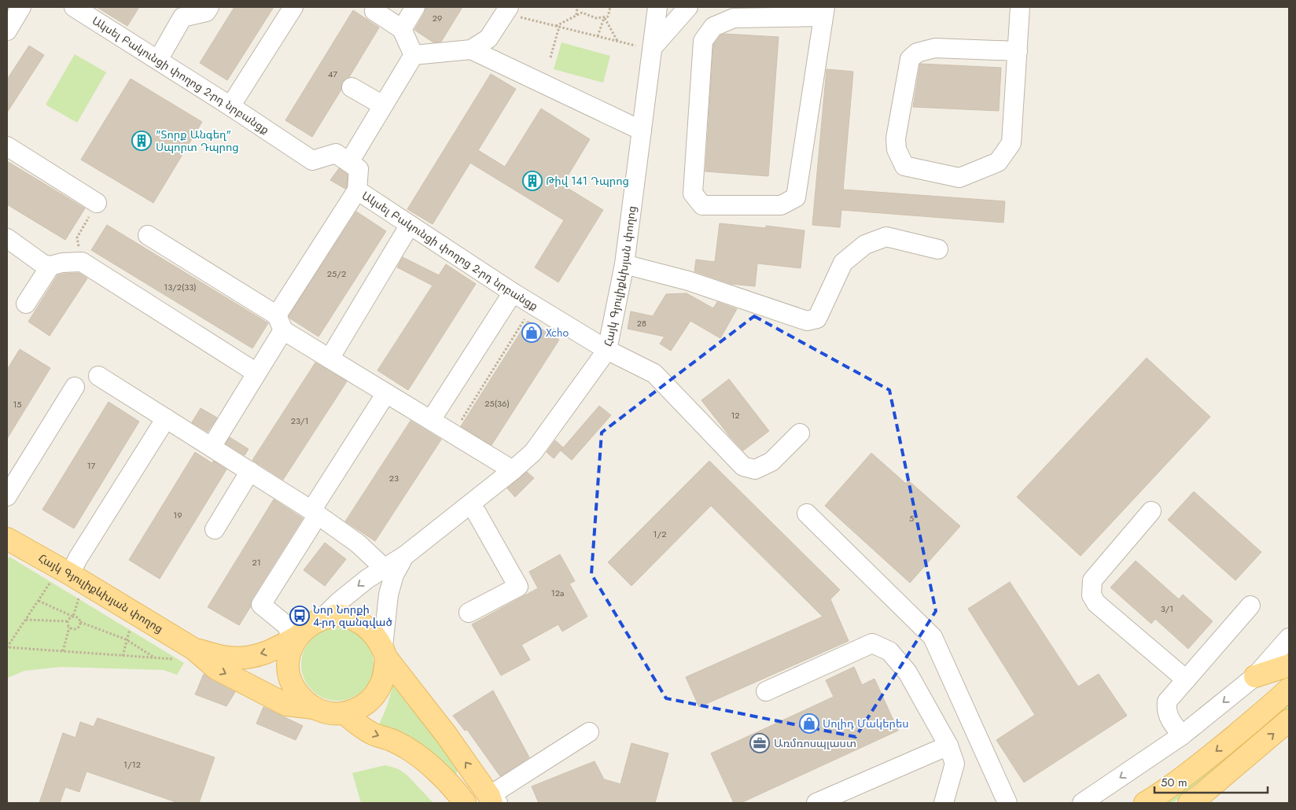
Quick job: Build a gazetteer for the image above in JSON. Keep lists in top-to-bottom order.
{
  "streets": {
    "main road": ["Հայկ Գյուլիքևխյան փողոց"],
    "street": ["Ակսել Բակունցի փողոց 2-րդ նրբանցք"]
  },
  "crossings": [
    ["Ակսել Բակունցի փողոց 2-րդ նրբանցք", "Հայկ Գյուլիքևխյան փողոց"]
  ],
  "places": {
    "building": ["\"Տորք Անգեղ\" Սպորտ Դպրոց", "Թիվ 141 Դպրոց"],
    "shop": ["Xcho", "Սոլիդ Մակերես"],
    "bus stop": ["Նոր Նորքի 4-րդ զանգված"],
    "office": ["Առմռոսպլաստ"]
  },
  "house_numbers": [
    "29",
    "47",
    "25/2",
    "13/2(33)",
    "28",
    "25(36)",
    "15",
    "12",
    "23/1",
    "17",
    "23",
    "19",
    "5",
    "1/2",
    "21",
    "12a",
    "3/1",
    "1/12"
  ],
  "scale_bar": "50 m"
}
